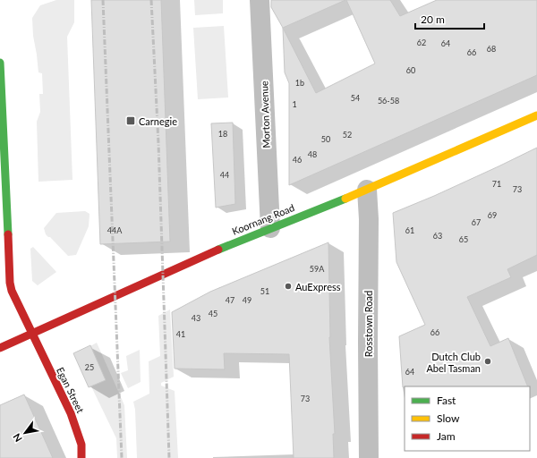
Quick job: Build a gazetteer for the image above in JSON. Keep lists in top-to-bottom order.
{
  "streets": {
    "street": [
      "Morton Avenue",
      "Koornang Road",
      "Rosstown Road",
      "Egan Street"
    ]
  },
  "crossings": [
    ["Morton Avenue", "Koornang Road"],
    ["Koornang Road", "Rosstown Road"],
    ["Koornang Road", "Egan Street"]
  ],
  "places": {
    "transit": ["Carnegie"],
    "other": ["AuExpress", "Dutch Club Abel Tasman"]
  },
  "house_numbers": [
    "62",
    "64",
    "68",
    "66",
    "60",
    "1b",
    "54",
    "56-58",
    "1",
    "18",
    "52",
    "50",
    "48",
    "46",
    "44",
    "71",
    "73",
    "69",
    "67",
    "44A",
    "61",
    "63",
    "65",
    "59A",
    "51",
    "47",
    "49",
    "45",
    "43",
    "66",
    "41",
    "25",
    "64",
    "73"
  ],
  "legend": ["Fast", "Slow", "Jam"],
  "scale_bar": "20 m",
  "north": "bottom left"
}
